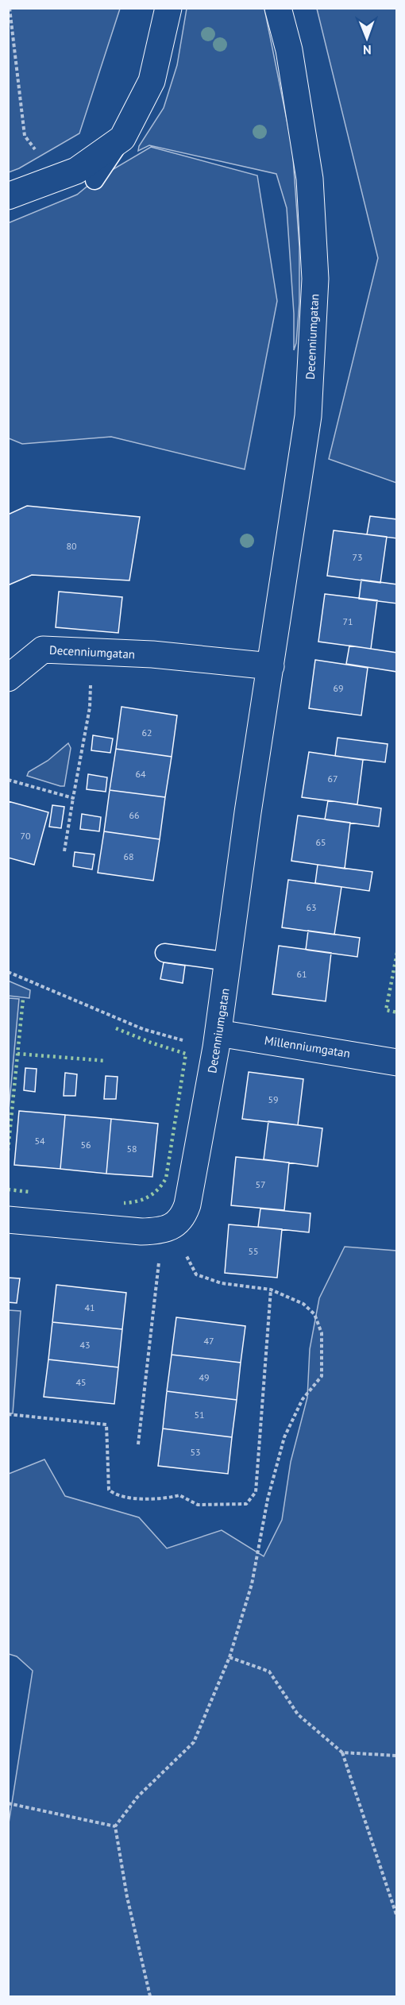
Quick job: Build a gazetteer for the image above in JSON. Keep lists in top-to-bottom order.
{
  "streets": {
    "street": ["Decenniumgatan", "Millenniumgatan"]
  },
  "crossings": [
    ["Decenniumgatan", "Millenniumgatan"]
  ],
  "house_numbers": [
    "80",
    "73",
    "71",
    "69",
    "62",
    "64",
    "67",
    "66",
    "70",
    "65",
    "68",
    "63",
    "61",
    "59",
    "54",
    "56",
    "58",
    "57",
    "55",
    "41",
    "47",
    "43",
    "49",
    "45",
    "51",
    "53"
  ],
  "north": "bottom"
}
